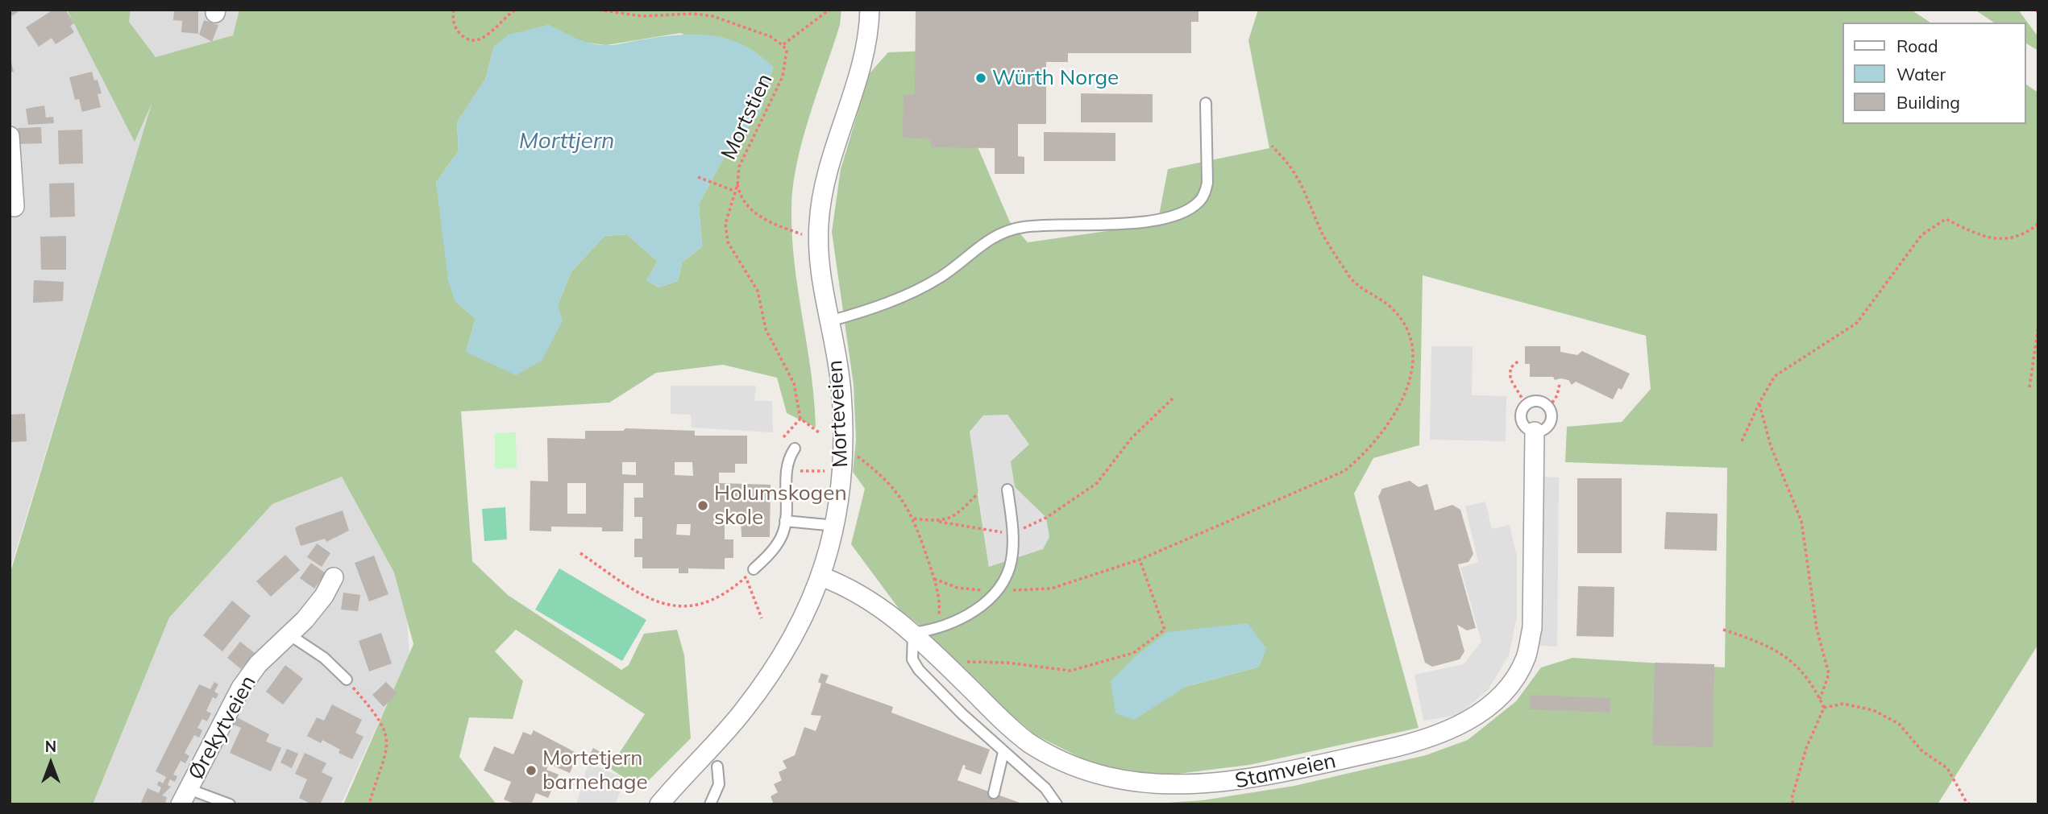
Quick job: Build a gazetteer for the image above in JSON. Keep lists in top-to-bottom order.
{
  "streets": {
    "street": ["Morteveien", "Ørekytveien", "Stamveien"],
    "path": ["Mortstien"]
  },
  "crossings": [
    ["Morteveien", "Stamveien"]
  ],
  "water": ["Morttjern"],
  "places": ["Würth Norge", "Holumskogen skole", "Mortetjern barnehage"],
  "legend": ["Road", "Water", "Building"],
  "north": "top"
}
